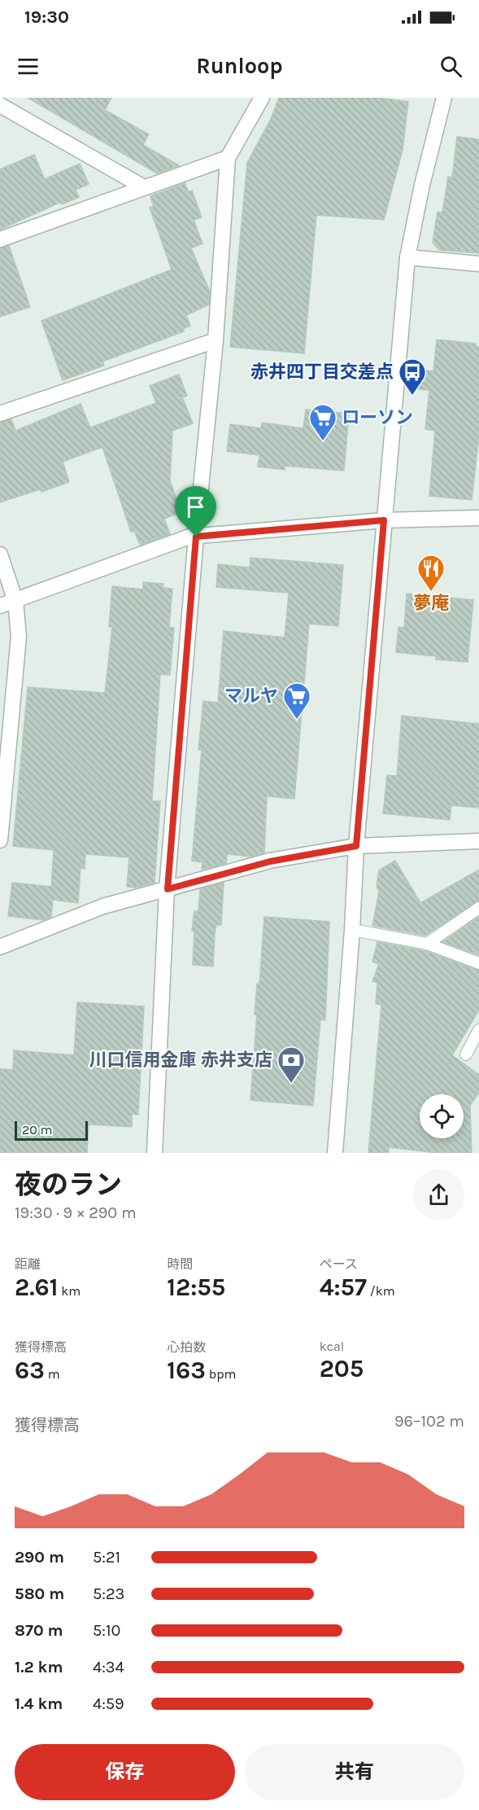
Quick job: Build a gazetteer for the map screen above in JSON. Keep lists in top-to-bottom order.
{
  "places": {
    "bus stop": ["赤井四丁目交差点"],
    "supermarket": ["ローソン", "マルヤ"],
    "restaurant": ["夢庵"],
    "bank": ["川口信用金庫 赤井支店"]
  },
  "scale_bar": "20 m",
  "page": {
    "status": "19:30",
    "header": "Runloop",
    "scale": "20 m",
    "heading": ["夜のラン", "19:30 · 9 × 290 m"],
    "stats": [
      ["距離", "2.61 km"],
      ["時間", "12:55"],
      ["ペース", "4:57 /km"],
      ["獲得標高", "63 m"],
      ["心拍数", "163 bpm"],
      ["kcal", "205"]
    ],
    "chart": ["獲得標高", "96–102 m"],
    "list": [
      {
        "name": "290 m",
        "note": "5:21"
      },
      {
        "name": "580 m",
        "note": "5:23"
      },
      {
        "name": "870 m",
        "note": "5:10"
      },
      {
        "name": "1.2 km",
        "note": "4:34"
      },
      {
        "name": "1.4 km",
        "note": "4:59"
      }
    ],
    "buttons": ["保存", "共有"]
  }
}
